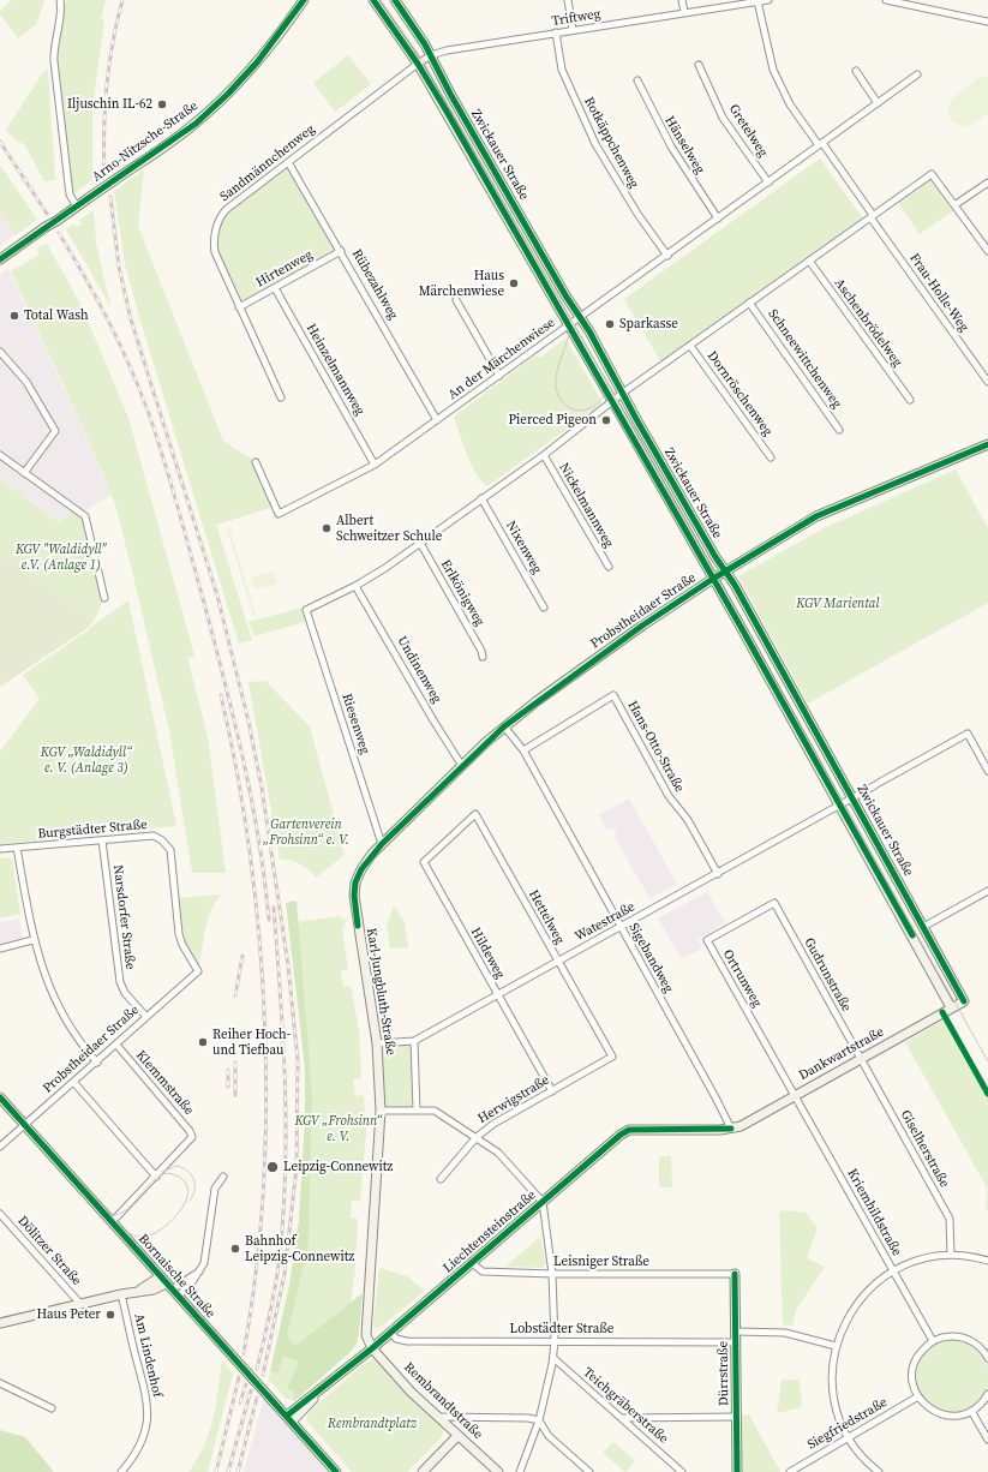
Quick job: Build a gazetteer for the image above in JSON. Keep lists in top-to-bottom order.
{
  "streets": {
    "main road": [
      "Arno-Nitzsche-Straße",
      "Zwickauer Straße",
      "Probstheidaer Straße",
      "Karl-Jungbluth-Straße",
      "Dankwartstraße",
      "Liechtensteinstraße",
      "Bornaische Straße",
      "Dürrstraße",
      "Rembrandtstraße"
    ],
    "street": [
      "Triftweg",
      "Gretelweg",
      "Rotkäppchenweg",
      "Hänselweg",
      "Sandmännchenweg",
      "Hirtenweg",
      "Rübezahlweg",
      "Frau-Holle-Weg",
      "Aschenbrödelweg",
      "An der Märchenwiese",
      "Schneewittchenweg",
      "Heinzelmannweg",
      "Dornröschenweg",
      "Nickelmannweg",
      "Nixenweg",
      "Erlkönigweg",
      "Undinenweg",
      "Riesenweg",
      "Hans-Otto-Straße",
      "Burgstädter Straße",
      "Narsdorfer Straße",
      "Hettelweg",
      "Watestraße",
      "Hildeweg",
      "Sigebandweg",
      "Gudrunstraße",
      "Ortrunweg",
      "Klemmstraße",
      "Herwigstraße",
      "Giselherstraße",
      "Kriemhildstraße",
      "Dölitzer Straße",
      "Leisniger Straße",
      "Lobstädter Straße",
      "Am Lindenhof",
      "Teichgräberstraße",
      "Siegfriedstraße"
    ]
  },
  "crossings": [
    ["Triftweg", "Rotkäppchenweg"],
    ["Triftweg", "Zwickauer Straße"],
    ["Triftweg", "Sandmännchenweg"],
    ["Gretelweg", "An der Märchenwiese"],
    ["Rotkäppchenweg", "An der Märchenwiese"],
    ["Hänselweg", "An der Märchenwiese"],
    ["Zwickauer Straße", "Sandmännchenweg"],
    ["Zwickauer Straße", "An der Märchenwiese"],
    ["Zwickauer Straße", "Probstheidaer Straße"],
    ["Zwickauer Straße", "Watestraße"],
    ["Zwickauer Straße", "Dankwartstraße"],
    ["Sandmännchenweg", "Hirtenweg"],
    ["Sandmännchenweg", "Rübezahlweg"],
    ["Hirtenweg", "Rübezahlweg"],
    ["Hirtenweg", "Heinzelmannweg"],
    ["Rübezahlweg", "An der Märchenwiese"],
    ["An der Märchenwiese", "Heinzelmannweg"],
    ["Probstheidaer Straße", "Undinenweg"],
    ["Probstheidaer Straße", "Riesenweg"],
    ["Probstheidaer Straße", "Burgstädter Straße"],
    ["Probstheidaer Straße", "Narsdorfer Straße"],
    ["Probstheidaer Straße", "Sigebandweg"],
    ["Probstheidaer Straße", "Karl-Jungbluth-Straße"],
    ["Probstheidaer Straße", "Klemmstraße"],
    ["Probstheidaer Straße", "Bornaische Straße"],
    ["Undinenweg", "Riesenweg"],
    ["Hans-Otto-Straße", "Watestraße"],
    ["Hans-Otto-Straße", "Sigebandweg"],
    ["Burgstädter Straße", "Narsdorfer Straße"],
    ["Hettelweg", "Watestraße"],
    ["Hettelweg", "Hildeweg"],
    ["Hettelweg", "Herwigstraße"],
    ["Watestraße", "Hildeweg"],
    ["Watestraße", "Sigebandweg"],
    ["Watestraße", "Karl-Jungbluth-Straße"],
    ["Hildeweg", "Herwigstraße"],
    ["Sigebandweg", "Dankwartstraße"],
    ["Sigebandweg", "Liechtensteinstraße"],
    ["Gudrunstraße", "Ortrunweg"],
    ["Gudrunstraße", "Dankwartstraße"],
    ["Gudrunstraße", "Giselherstraße"],
    ["Ortrunweg", "Dankwartstraße"],
    ["Ortrunweg", "Kriemhildstraße"],
    ["Karl-Jungbluth-Straße", "Liechtensteinstraße"],
    ["Karl-Jungbluth-Straße", "Rembrandtstraße"],
    ["Dankwartstraße", "Giselherstraße"],
    ["Dankwartstraße", "Kriemhildstraße"],
    ["Dankwartstraße", "Liechtensteinstraße"],
    ["Klemmstraße", "Bornaische Straße"],
    ["Liechtensteinstraße", "Leisniger Straße"],
    ["Liechtensteinstraße", "Bornaische Straße"],
    ["Liechtensteinstraße", "Lobstädter Straße"],
    ["Liechtensteinstraße", "Rembrandtstraße"],
    ["Leisniger Straße", "Dürrstraße"],
    ["Lobstädter Straße", "Dürrstraße"]
  ],
  "parks": [
    "KGV \"Waldidyll\" e.V. (Anlage 1)",
    "KGV Mariental",
    "KGV „Waldidyll“ e. V. (Anlage 3)",
    "Gartenverein „Frohsinn“ e. V.",
    "KGV „Frohsinn“ e. V.",
    "Rembrandtplatz"
  ],
  "places": [
    "Iljuschin IL-62",
    "Haus Märchenwiese",
    "Total Wash",
    "Sparkasse",
    "Pierced Pigeon",
    "Albert Schweitzer Schule",
    "Reiher Hoch- und Tiefbau",
    "Leipzig-Connewitz",
    "Bahnhof Leipzig-Connewitz",
    "Haus Peter"
  ]
}
